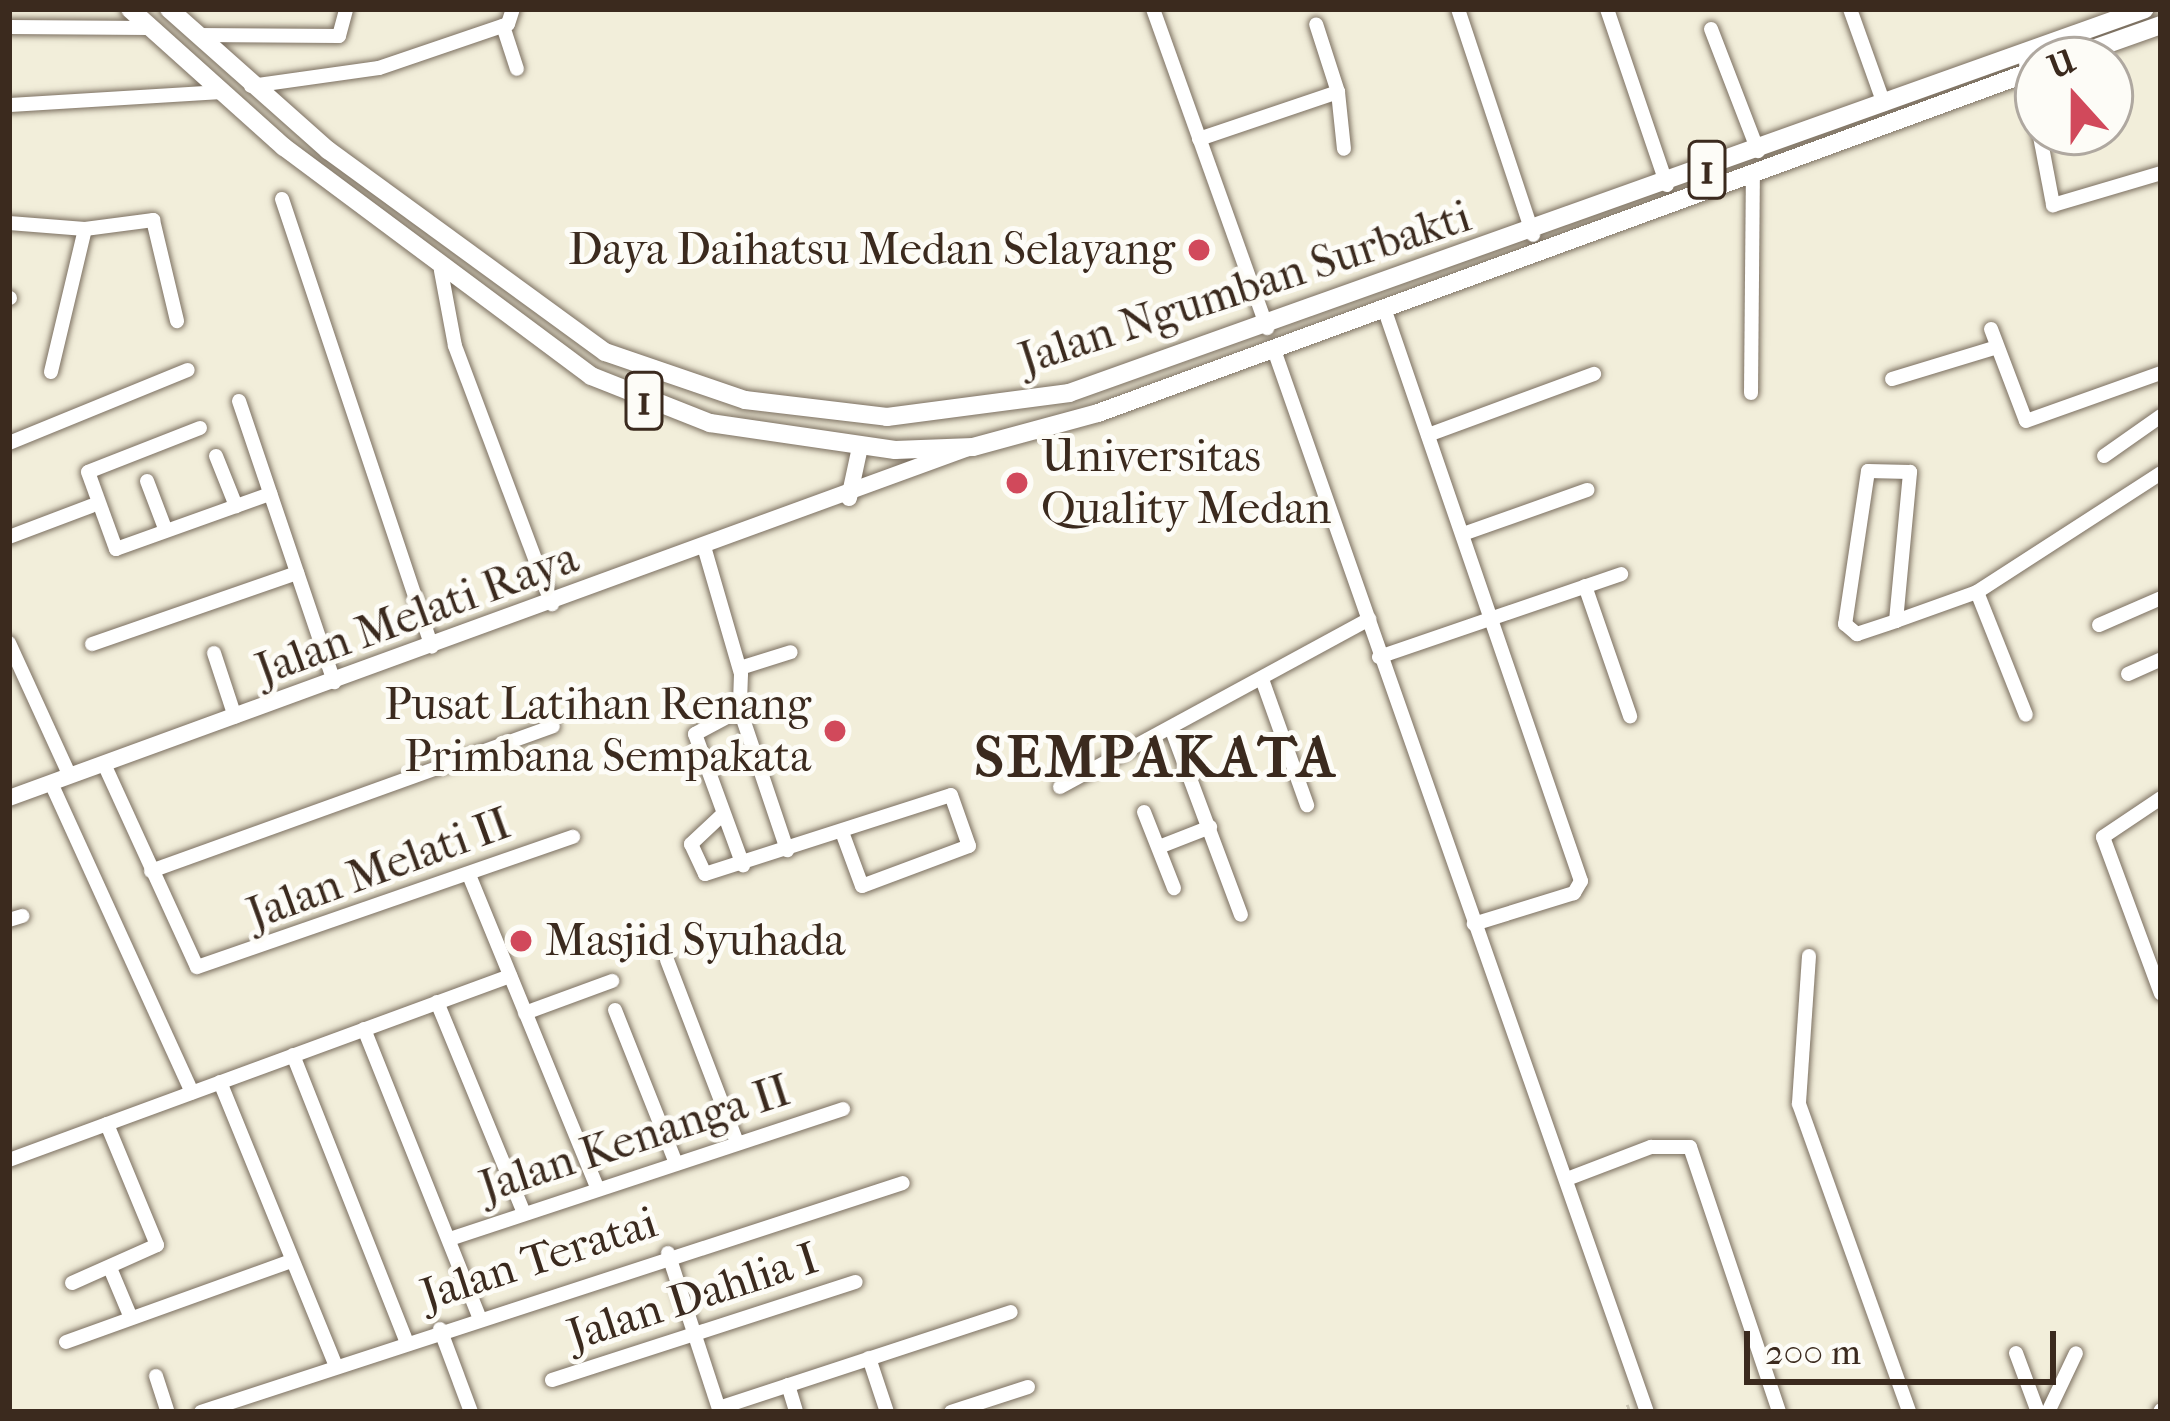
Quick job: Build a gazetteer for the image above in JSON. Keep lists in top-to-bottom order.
{
  "streets": {
    "highway": ["1", "Jalan Ngumban Surbakti"],
    "main road": ["Jalan Melati Raya"],
    "street": [
      "Jalan Melati II",
      "Jalan Kenanga II",
      "Jalan Teratai",
      "Jalan Dahlia I"
    ]
  },
  "crossings": [
    ["Jalan Ngumban Surbakti", "Jalan Melati Raya"]
  ],
  "districts": ["SEMPAKATA"],
  "places": [
    "Daya Daihatsu Medan Selayang",
    "Universitas Quality Medan",
    "Pusat Latihan Renang Primbana Sempakata",
    "Masjid Syuhada"
  ],
  "scale_bar": "200 m",
  "north": "top"
}
